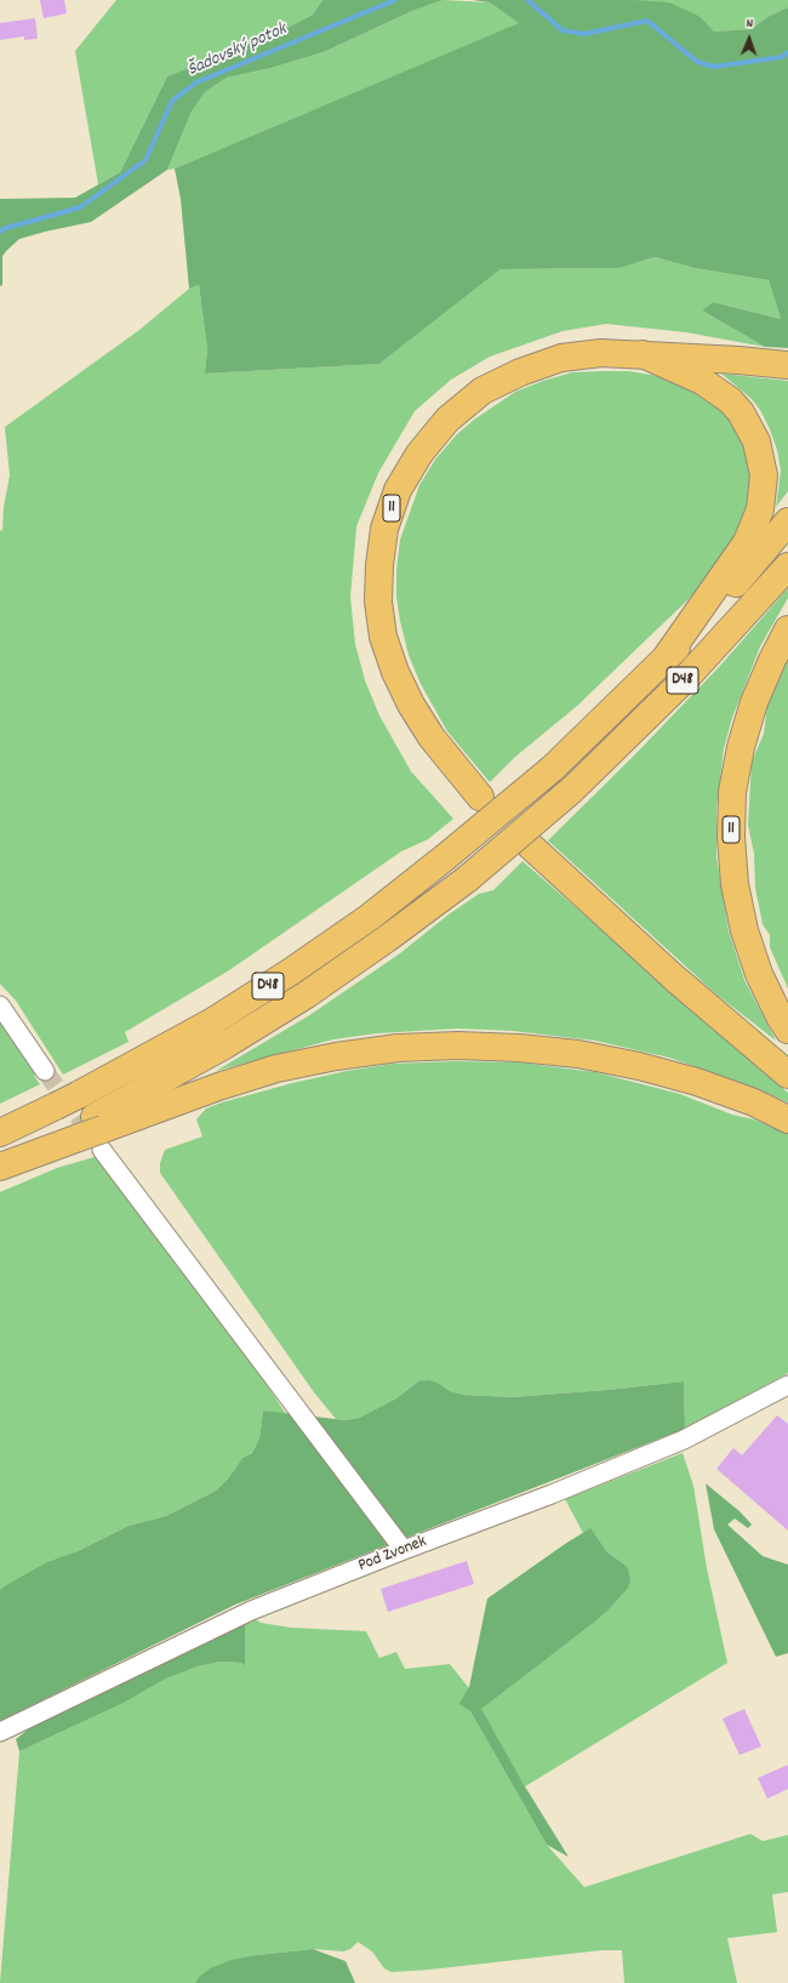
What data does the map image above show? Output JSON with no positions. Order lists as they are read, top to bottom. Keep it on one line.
{"streets":{"highway":["11","D48"],"street":["Pod Zvonek"]},"water":["Šadovský potok"],"north":"top"}
